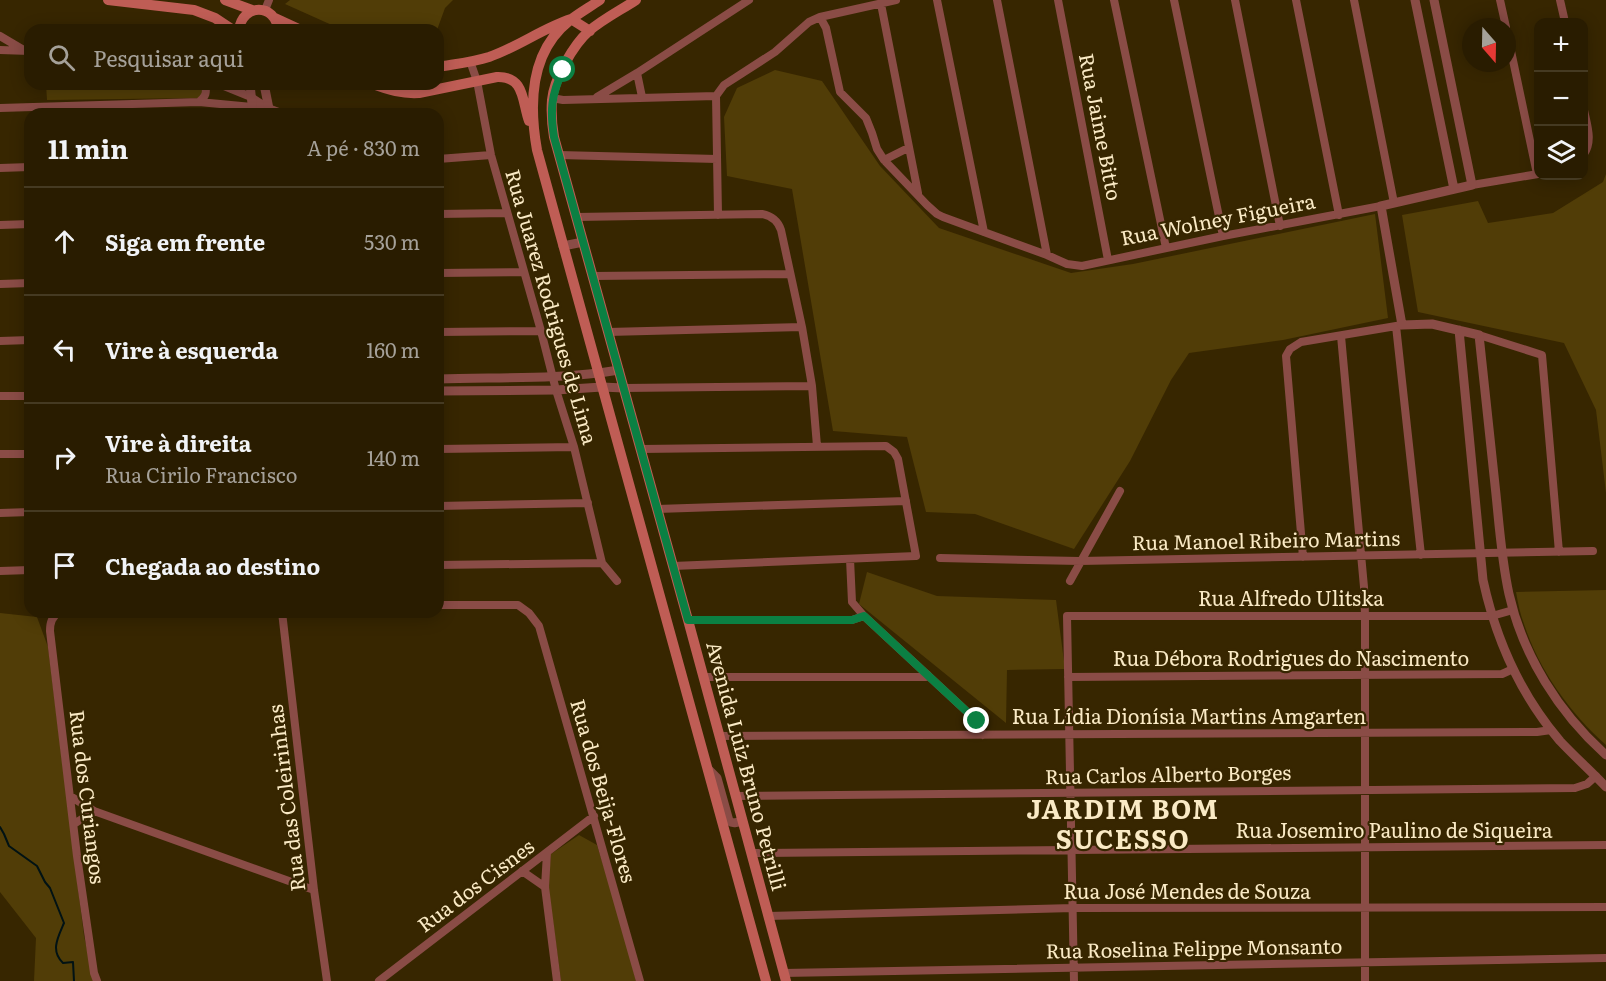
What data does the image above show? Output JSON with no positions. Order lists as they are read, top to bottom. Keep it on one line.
{"streets":{"main road":["Avenida Luiz Bruno Petrilli"],"street":["Rua Jaime Bitto","Rua Wolney Figueira","Rua Juarez Rodrigues de Lima","Rua Manoel Ribeiro Martins","Rua Alfredo Ulitska","Rua Débora Rodrigues do Nascimento","Rua Lídia Dionísia Martins Amgarten","Rua Carlos Alberto Borges","Rua dos Beija-Flores","Rua dos Curiangos","Rua das Coleirinhas","Rua Josemiro Paulino de Siqueira","Rua dos Cisnes","Rua José Mendes de Souza","Rua Roselina Felippe Monsanto"]},"crossings":[["Rua Jaime Bitto","Rua Wolney Figueira"],["Rua Alfredo Ulitska","Rua Débora Rodrigues do Nascimento"],["Rua Lídia Dionísia Martins Amgarten","Avenida Luiz Bruno Petrilli"],["Avenida Luiz Bruno Petrilli","Rua Carlos Alberto Borges"],["Avenida Luiz Bruno Petrilli","Rua Josemiro Paulino de Siqueira"],["Avenida Luiz Bruno Petrilli","Rua José Mendes de Souza"],["Avenida Luiz Bruno Petrilli","Rua Roselina Felippe Monsanto"],["Rua dos Beija-Flores","Rua dos Cisnes"]],"districts":["JARDIM BOM SUCESSO"],"north":"bottom","page":{"map_buttons":["+","−"],"search":"Pesquisar aqui","heading":["11 min","A pé · 830 m"],"list":[["Siga em frente","530 m"],["Vire à esquerda","160 m"],["Vire à direita","Rua Cirilo Francisco","140 m"],"Chegada ao destino"]}}
